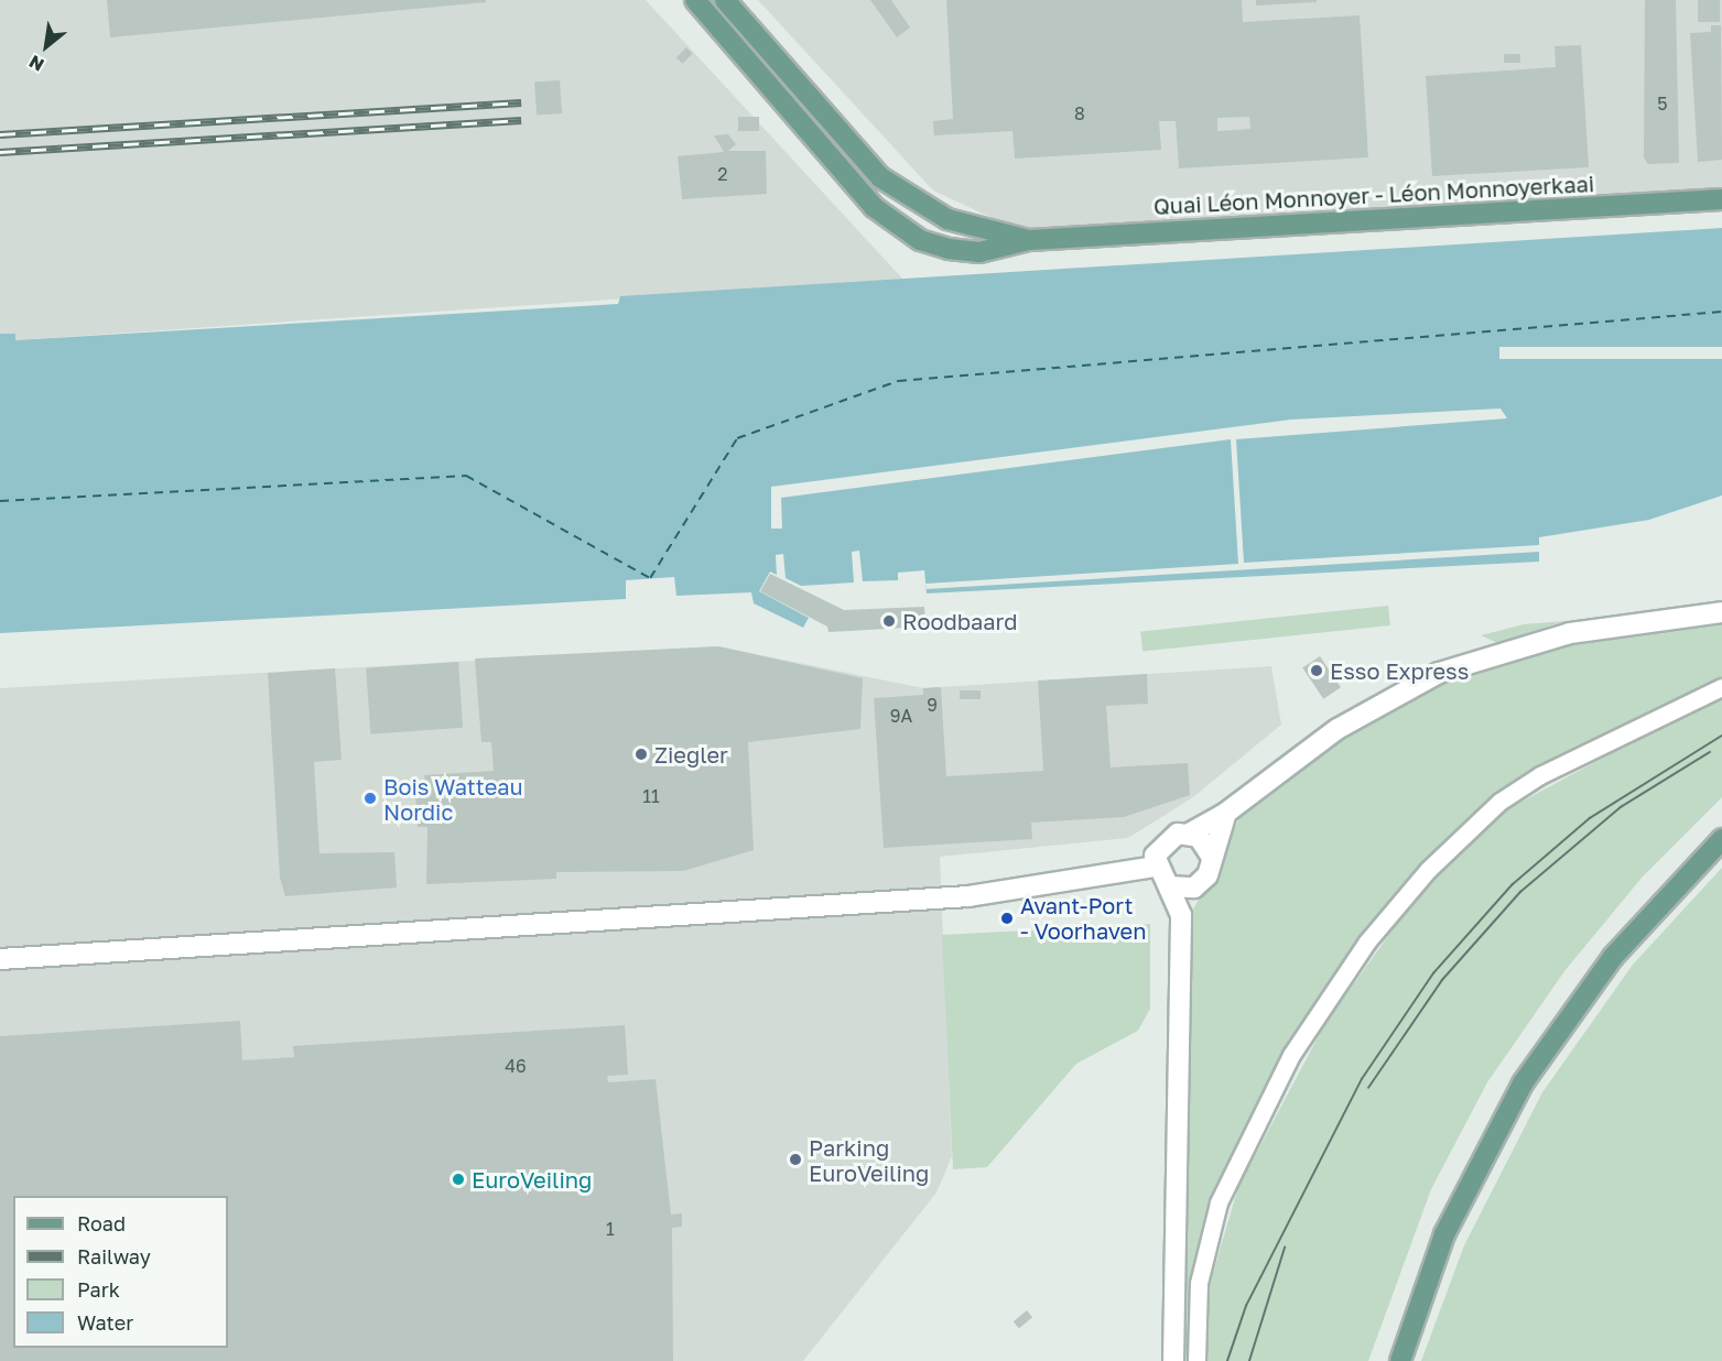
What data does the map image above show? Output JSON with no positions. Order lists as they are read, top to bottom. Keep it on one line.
{"streets":{"main road":["Quai Léon Monnoyer - Léon Monnoyerkaai"]},"places":["Roodbaard","Esso Express","Ziegler","Bois Watteau Nordic","Avant-Port - Voorhaven","Parking EuroVeiling","EuroVeiling"],"house_numbers":["5","8","2","9","9A","11","46","1"],"legend":["Road","Railway","Park","Water"],"north":"bottom left"}
